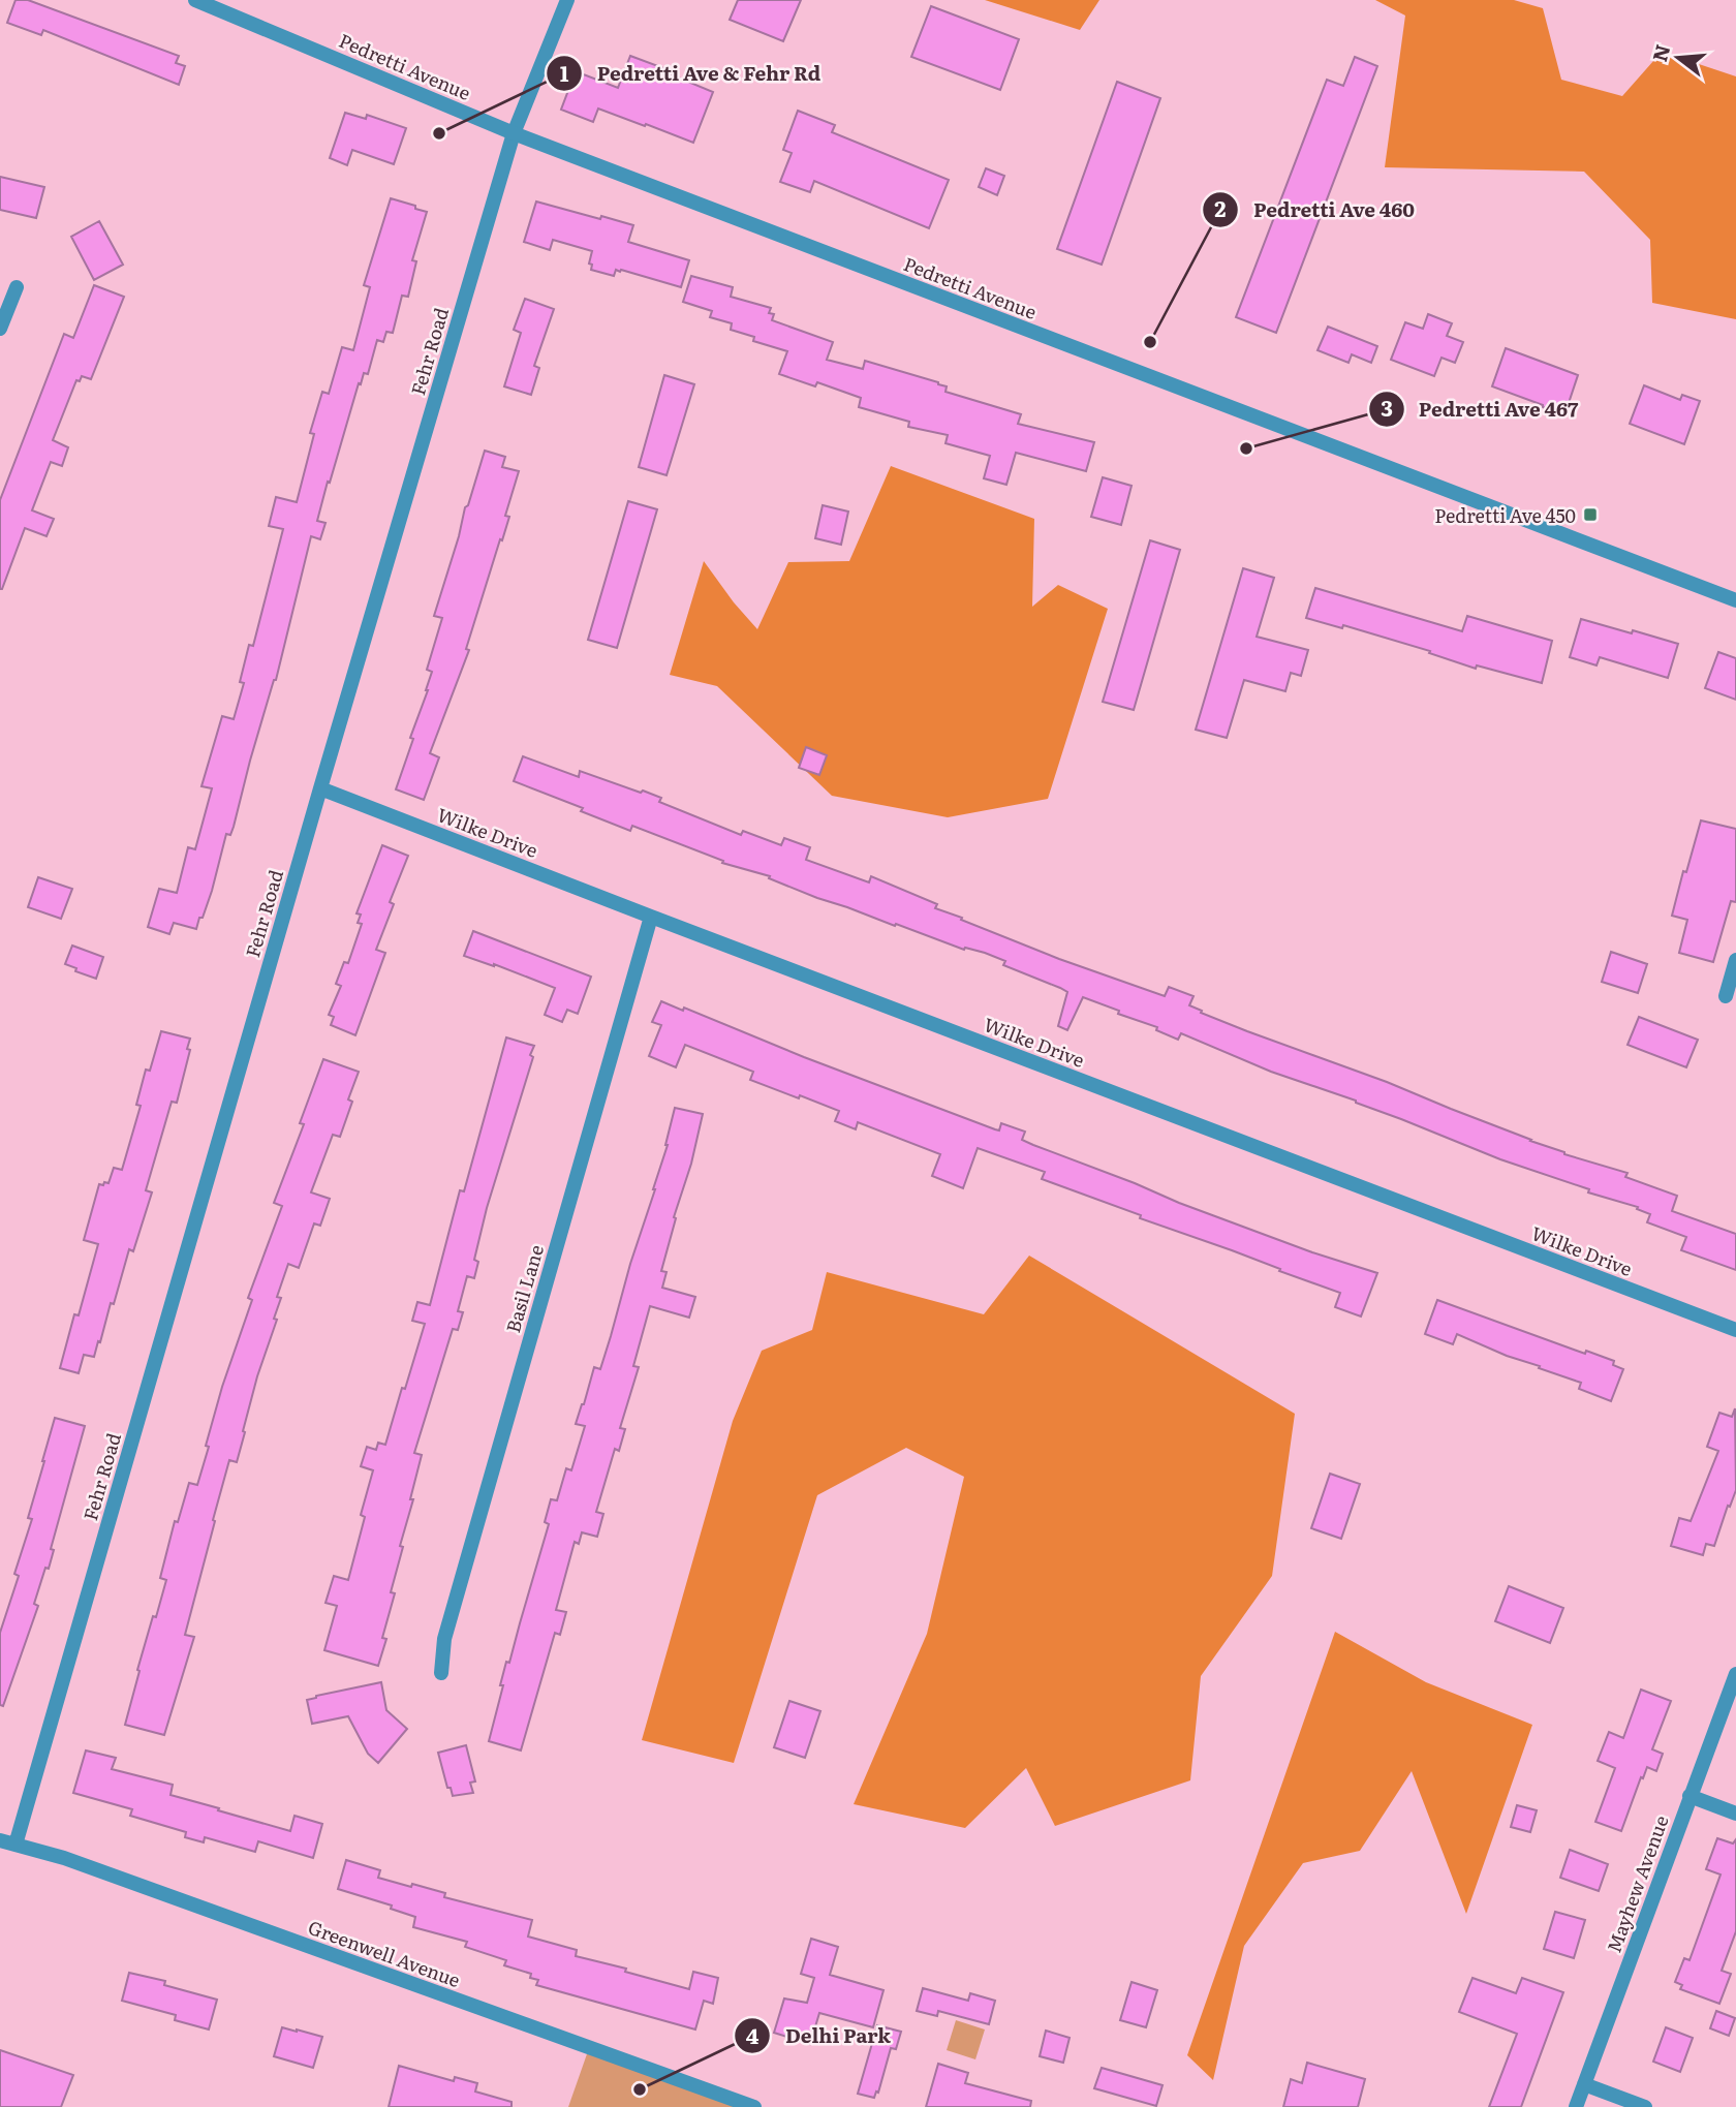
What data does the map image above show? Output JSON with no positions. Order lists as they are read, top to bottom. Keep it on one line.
{"streets":{"street":["Pedretti Avenue","Fehr Road","Wilke Drive","Basil Lane","Mayhew Avenue","Greenwell Avenue"]},"crossings":[["Pedretti Avenue","Fehr Road"],["Fehr Road","Wilke Drive"],["Fehr Road","Greenwell Avenue"],["Wilke Drive","Basil Lane"]],"places":{"other":["Pedretti Ave & Fehr Rd","Pedretti Ave 460","Pedretti Ave 467","Delhi Park"],"transit":["Pedretti Ave 450"]},"north":"left"}
